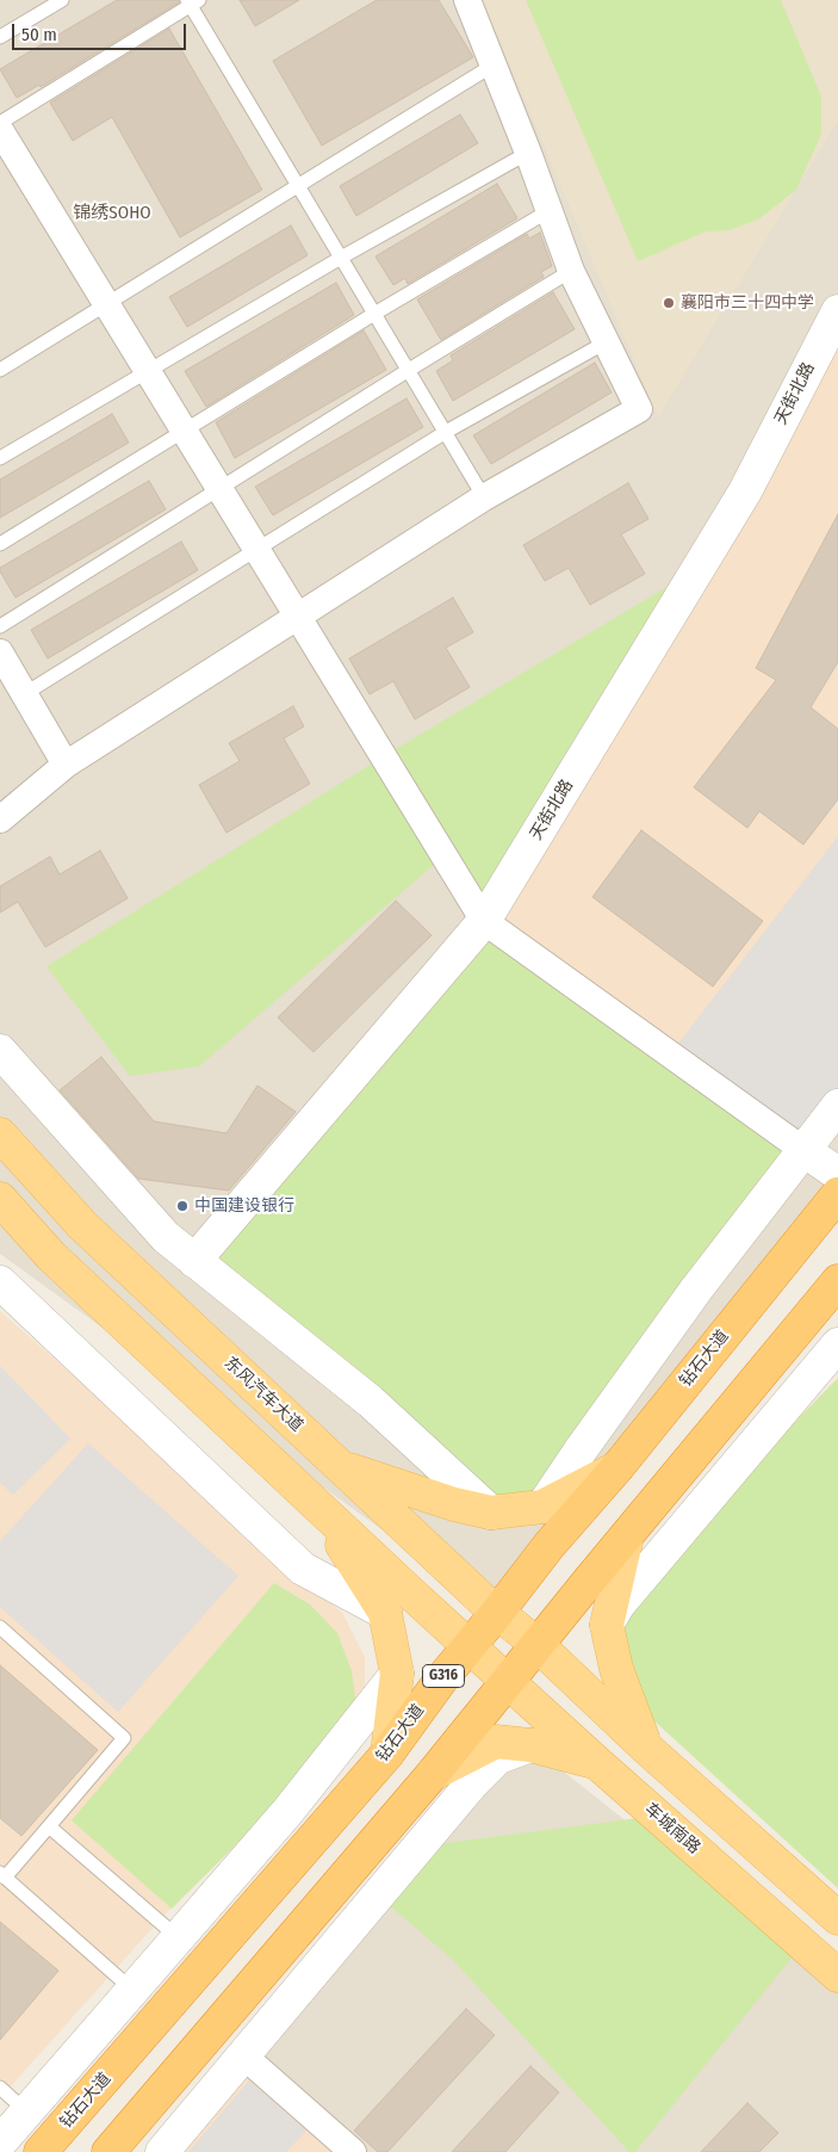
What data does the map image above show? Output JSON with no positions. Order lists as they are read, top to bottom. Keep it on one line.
{"streets":{"highway":["钻石大道","G316"],"main road":["东风汽车大道","车城南路"],"street":["天街北路"]},"crossings":[["钻石大道","东风汽车大道"]],"districts":["锦绣SOHO"],"places":["襄阳市三十四中学","中国建设银行"],"scale_bar":"50 m"}
